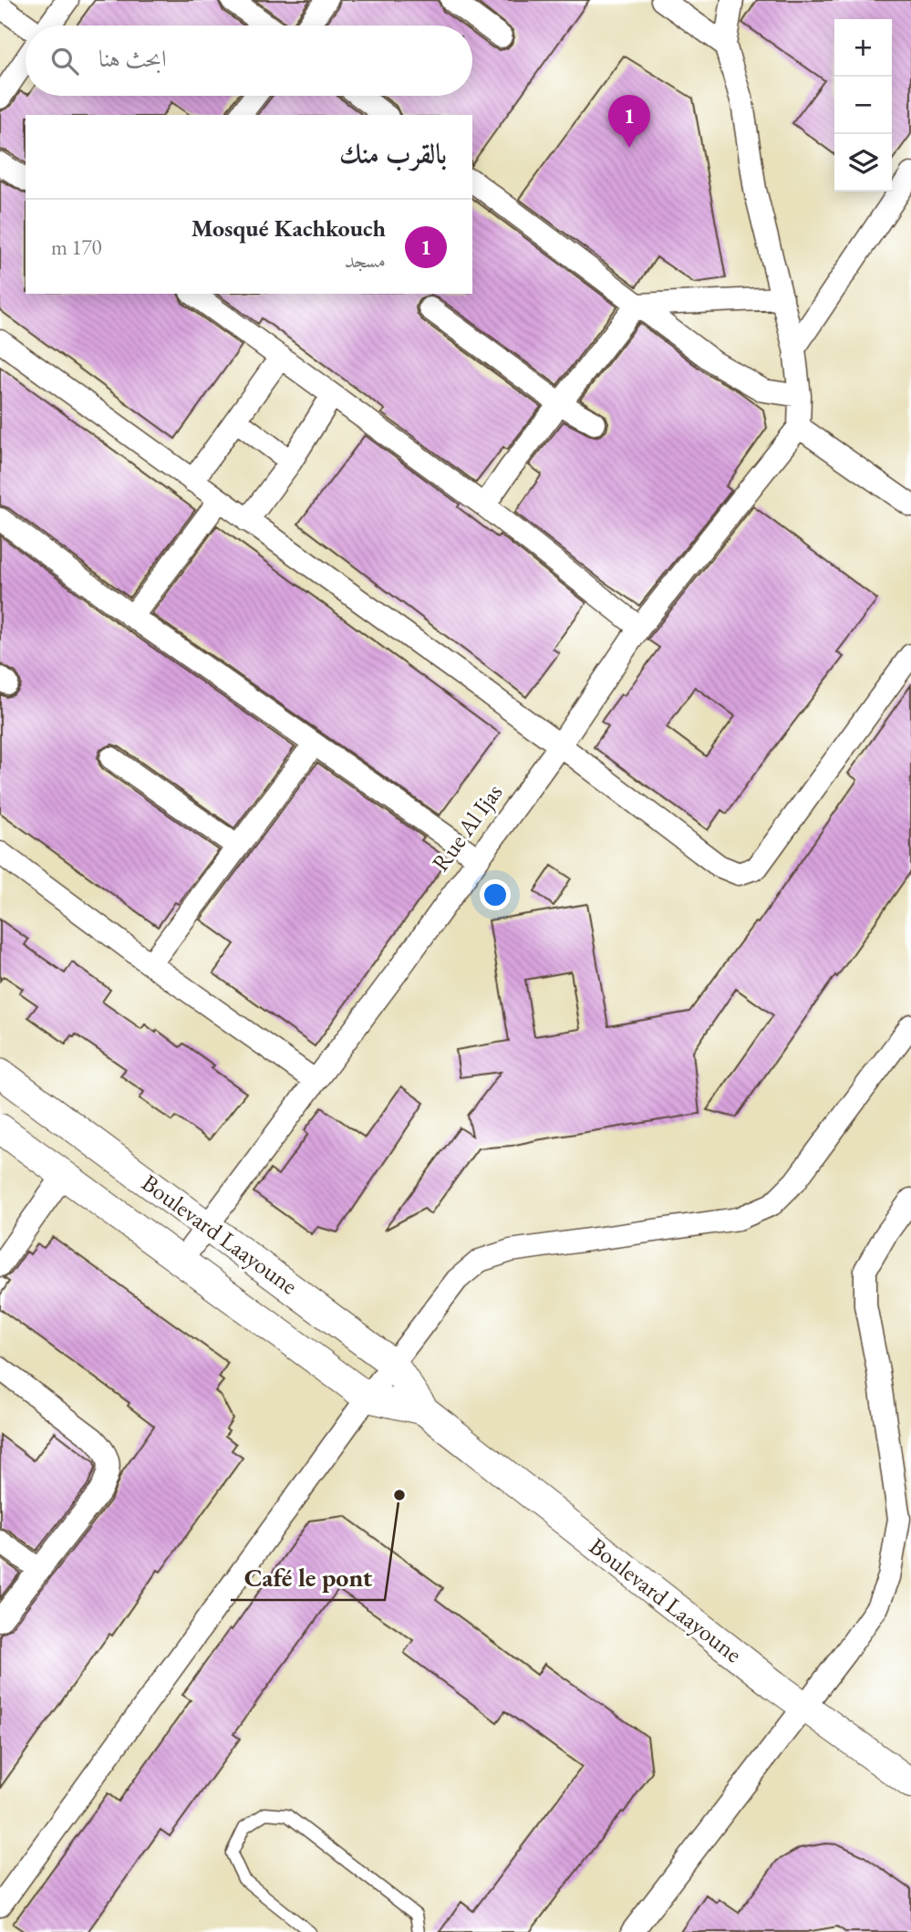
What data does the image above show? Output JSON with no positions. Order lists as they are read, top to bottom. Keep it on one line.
{"streets":{"street":["Rue Al Ijas","Boulevard Laayoune"]},"crossings":[["Rue Al Ijas","Boulevard Laayoune"]],"places":["Café le pont"],"page":{"map_buttons":["+","−"],"search":"ابحث هنا","pins":"1","heading":"بالقرب منك","list":[{"mark":"1","name":"Mosqué Kachkouch","note":"مسجد","value":"170 m"}]}}
